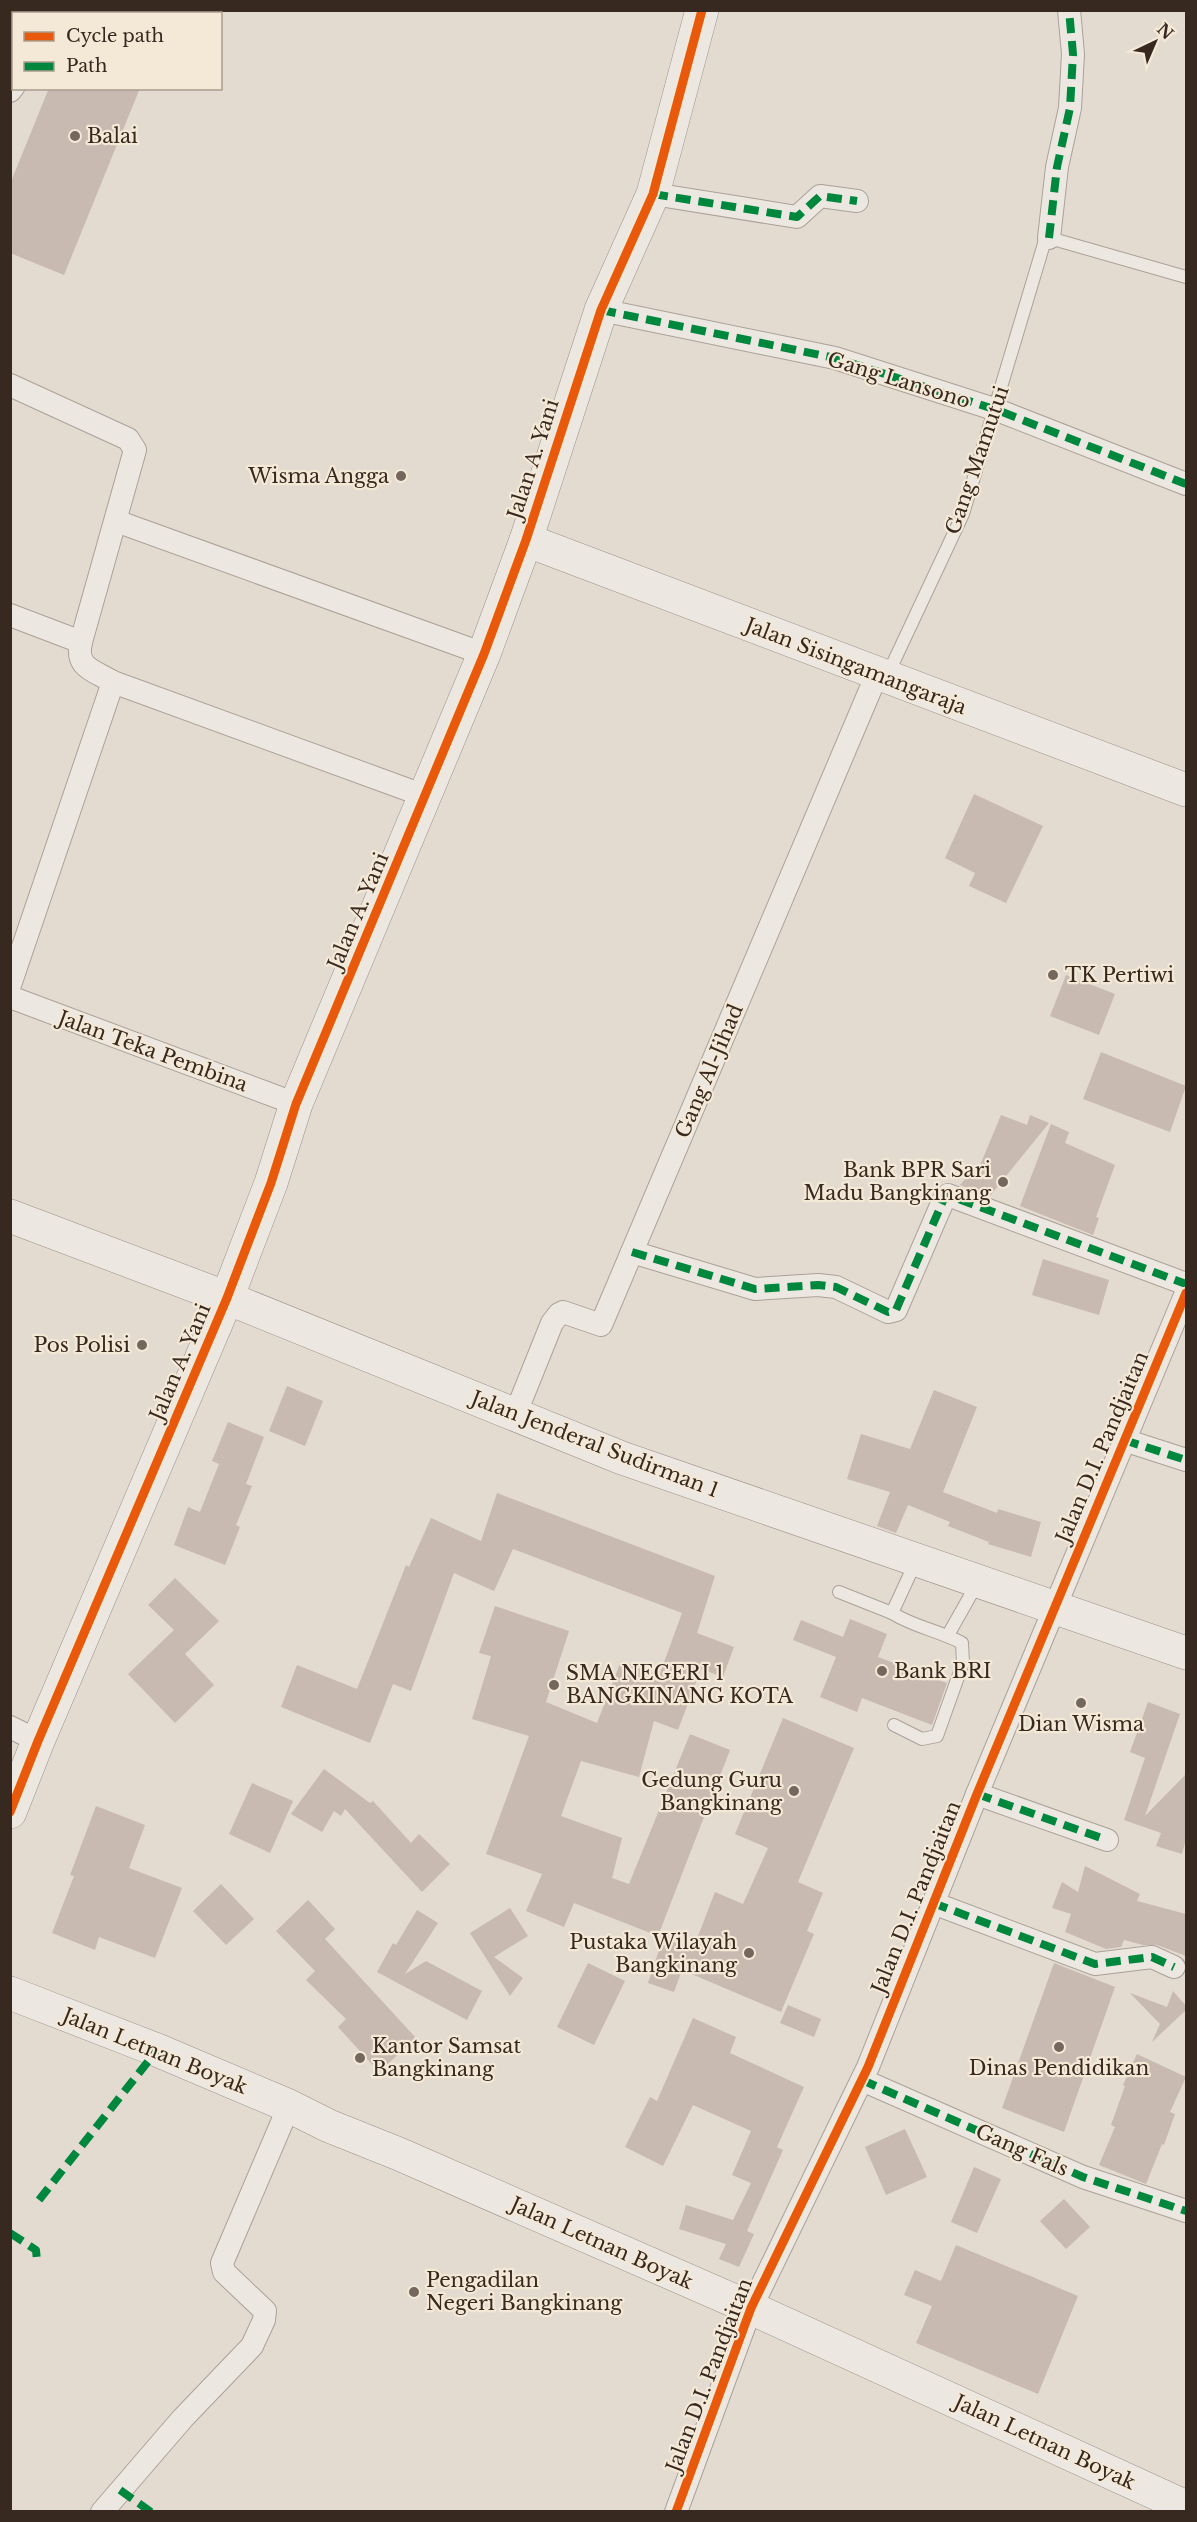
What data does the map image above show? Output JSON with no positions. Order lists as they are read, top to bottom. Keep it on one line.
{"streets":{"street":["Gang Lansono","Jalan A. Yani","Gang Mamutui","Jalan Sisingamangaraja","Jalan Teka Pembina","Gang Al-Jihad","Jalan Jenderal Sudirman 1","Jalan D.I. Pandjaitan","Jalan Letnan Boyak","Gang Fals"]},"crossings":[["Gang Lansono","Jalan A. Yani"],["Gang Lansono","Gang Mamutui"],["Jalan A. Yani","Jalan Sisingamangaraja"],["Jalan A. Yani","Jalan Teka Pembina"],["Jalan A. Yani","Jalan Jenderal Sudirman 1"],["Gang Mamutui","Jalan Sisingamangaraja"],["Gang Mamutui","Gang Al-Jihad"],["Jalan Sisingamangaraja","Gang Al-Jihad"],["Gang Al-Jihad","Jalan Jenderal Sudirman 1"],["Jalan Jenderal Sudirman 1","Jalan D.I. Pandjaitan"],["Jalan D.I. Pandjaitan","Jalan Letnan Boyak"],["Jalan D.I. Pandjaitan","Gang Fals"]],"places":["Balai","Wisma Angga","TK Pertiwi","Bank BPR Sari Madu Bangkinang","Pos Polisi","Bank BRI","SMA NEGERI 1 BANGKINANG KOTA","Dian Wisma","Gedung Guru Bangkinang","Pustaka Wilayah Bangkinang","Dinas Pendidikan","Kantor Samsat Bangkinang","Pengadilan Negeri Bangkinang"],"legend":["Cycle path","Path"],"north":"top right"}
